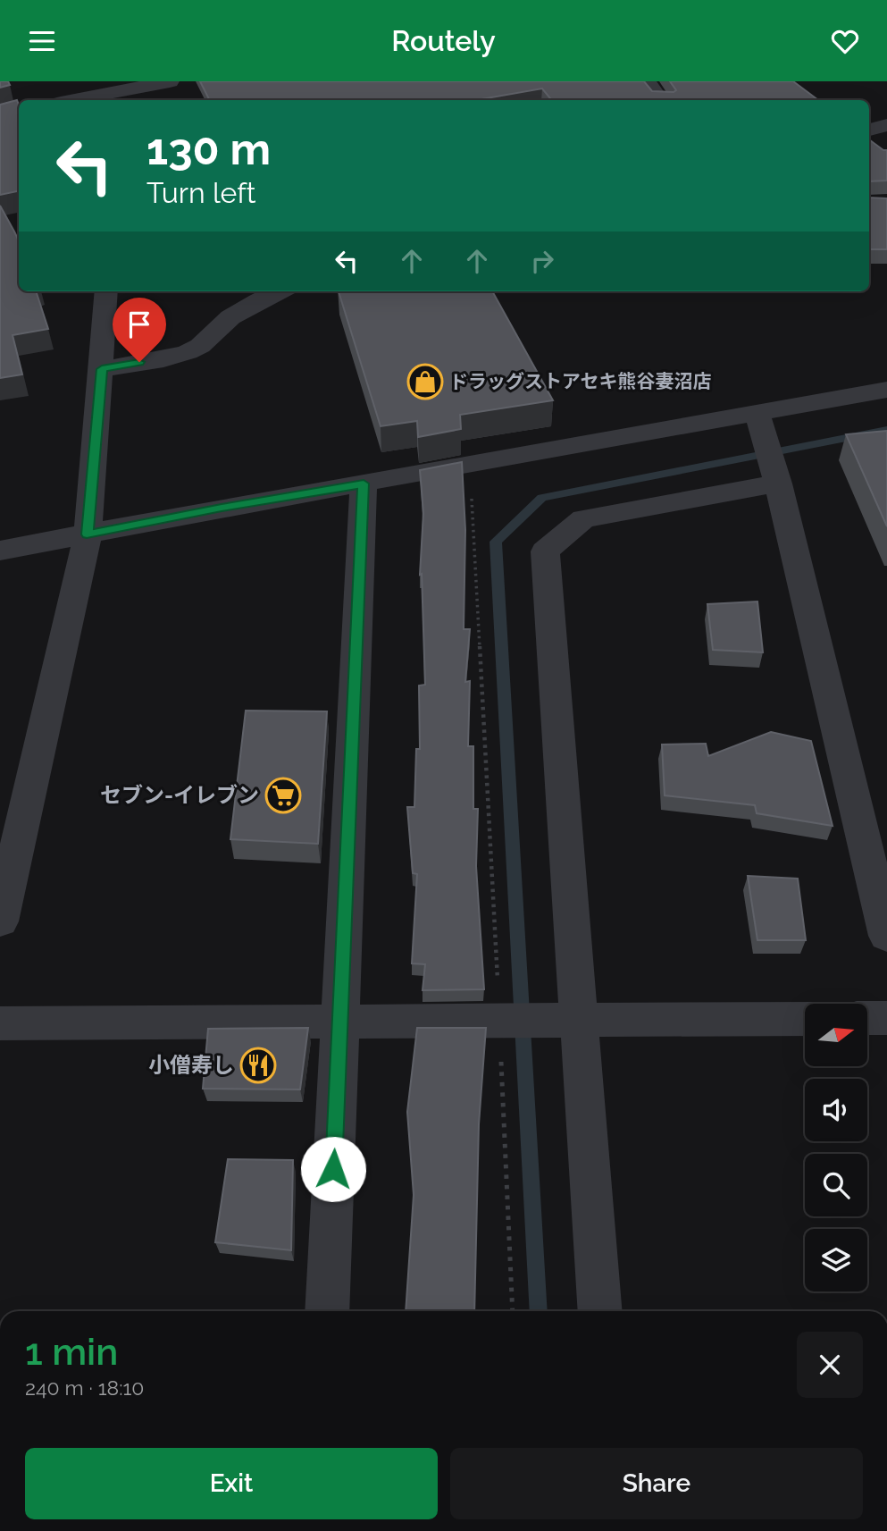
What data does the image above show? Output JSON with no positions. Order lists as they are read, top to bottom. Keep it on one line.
{"places":{"shop":["ドラッグストアセキ熊谷妻沼店"],"supermarket":["セブン-イレブン"],"restaurant":["小僧寿し"]},"north":"right","page":{"header":"Routely","turn":["130 m","Turn left"],"heading":["1 min","240 m · 18:10"],"buttons":["Exit","Share"]}}
